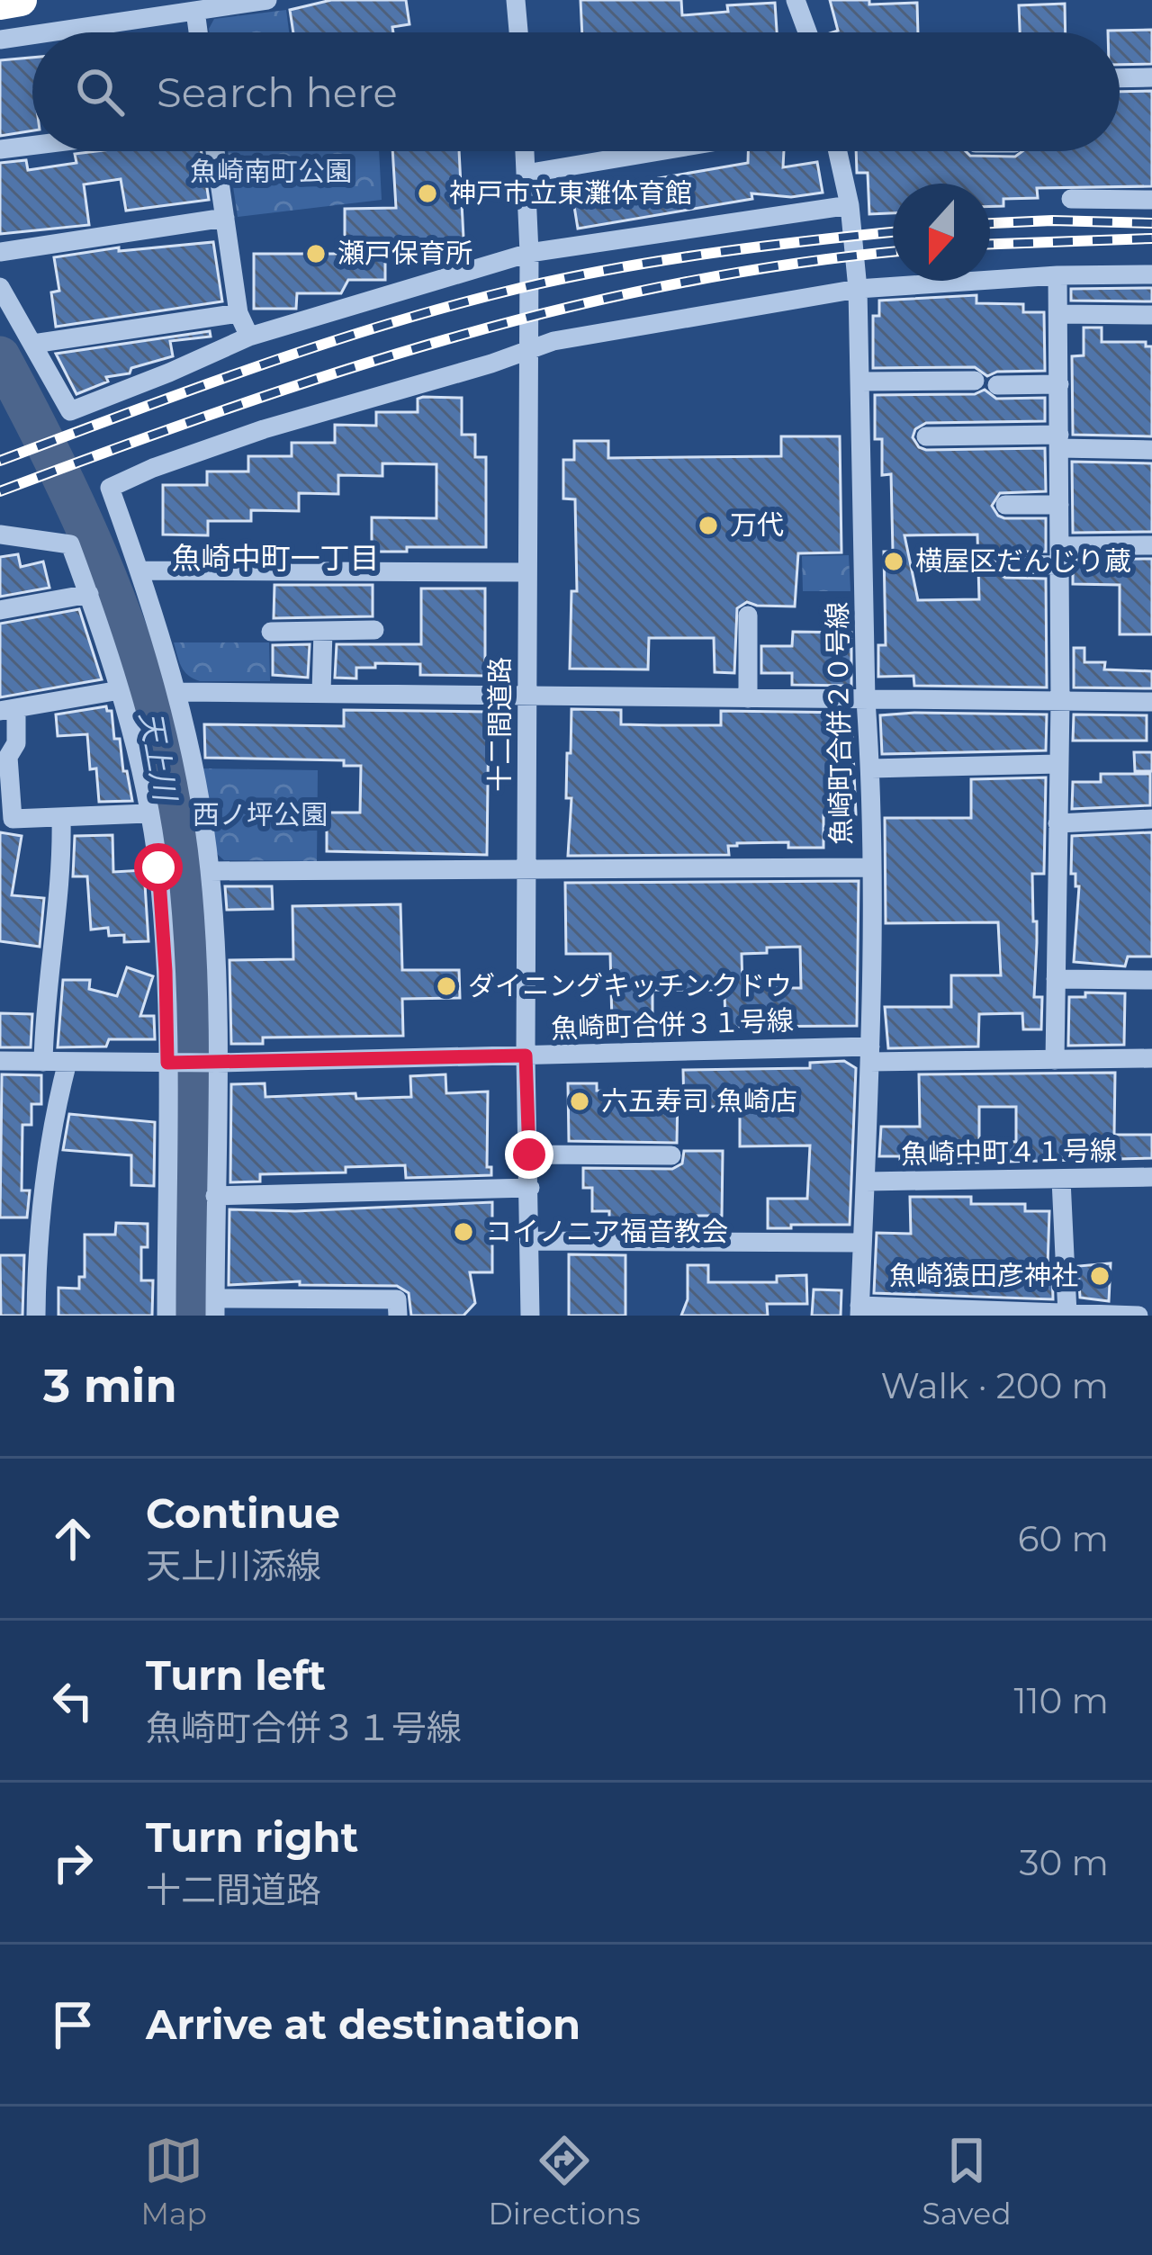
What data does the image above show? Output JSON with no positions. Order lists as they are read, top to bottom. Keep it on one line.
{"streets":{"street":["魚崎町合併２０号線","十二間道路","魚崎町合併３１号線","魚崎中町４１号線"]},"crossings":[["魚崎町合併２０号線","魚崎町合併３１号線"],["魚崎町合併２０号線","魚崎中町４１号線"],["十二間道路","魚崎町合併３１号線"]],"districts":["魚崎中町一丁目"],"water":["天上川"],"parks":["魚崎南町公園","西ノ坪公園"],"places":["神戸市立東灘体育館","瀬戸保育所","万代","横屋区だんじり蔵","ダイニングキッチンクドウ","六五寿司 魚崎店","コイノニア福音教会","魚崎猿田彦神社"],"north":"bottom","page":{"search":"Search here","heading":["3 min","Walk · 200 m"],"list":[["Continue","天上川添線","60 m"],["Turn left","魚崎町合併３１号線","110 m"],["Turn right","十二間道路","30 m"],"Arrive at destination"],"nav":["Map","Directions","Saved"]}}
